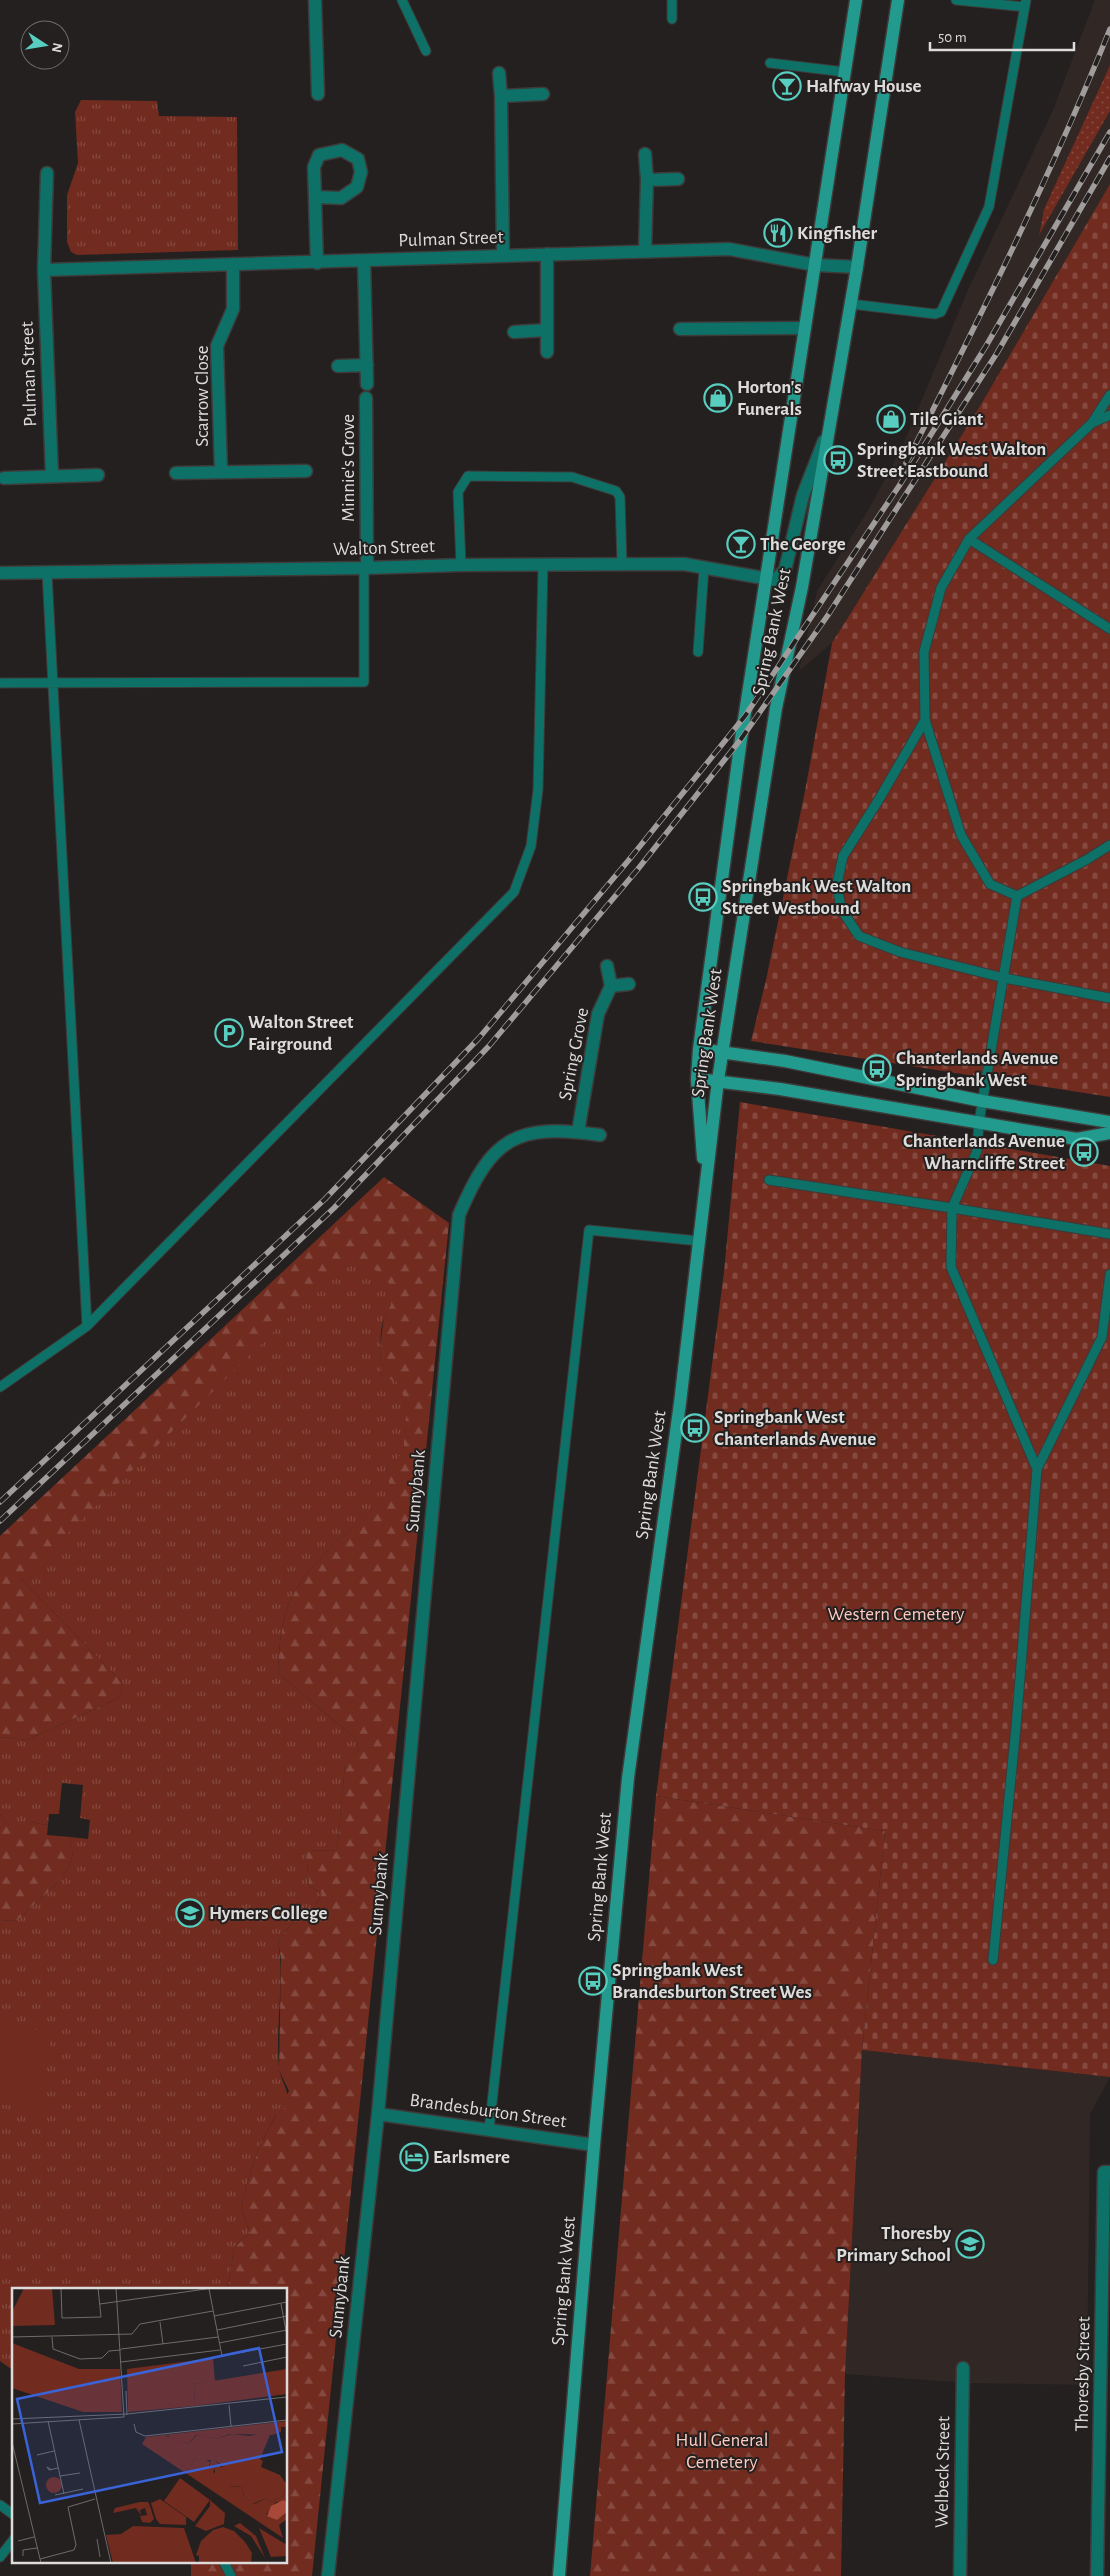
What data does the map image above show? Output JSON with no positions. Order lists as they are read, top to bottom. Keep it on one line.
{"streets":{"street":["Pulman Street","Scarrow Close","Minnie's Grove","Walton Street","Spring Bank West","Spring Grove","Sunnybank","Brandesburton Street","Thoresby Street","Welbeck Street"]},"crossings":[["Pulman Street","Scarrow Close"],["Pulman Street","Spring Bank West"],["Minnie's Grove","Walton Street"],["Walton Street","Spring Bank West"],["Spring Bank West","Brandesburton Street"],["Spring Grove","Sunnybank"],["Sunnybank","Brandesburton Street"]],"parks":["Western Cemetery","Hull General Cemetery"],"places":{"bar":["Halfway House","The George"],"restaurant":["Kingfisher"],"shop":["Horton's Funerals","Tile Giant"],"bus stop":["Springbank West Walton Street Eastbound","Springbank West Walton Street Westbound","Chanterlands Avenue Springbank West","Chanterlands Avenue Wharncliffe Street","Springbank West Chanterlands Avenue","Springbank West Brandesburton Street Wes"],"parking":["Walton Street Fairground"],"school or university":["Hymers College","Thoresby Primary School"],"hotel":["Earlsmere"]},"scale_bar":"50 m","north":"right"}
